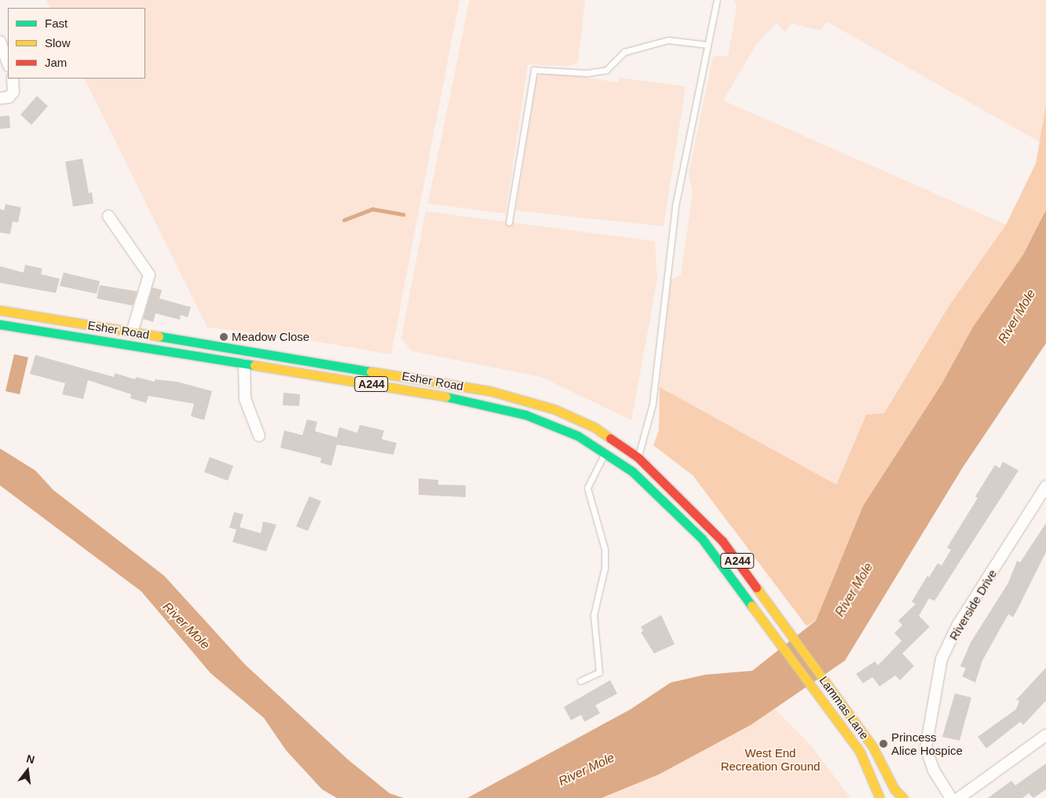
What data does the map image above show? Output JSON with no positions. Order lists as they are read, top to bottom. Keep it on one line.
{"streets":{"main road":["Esher Road","A244","Lammas Lane"],"street":["Riverside Drive"]},"crossings":[["Esher Road","Lammas Lane"]],"water":["River Mole"],"parks":["West End Recreation Ground"],"places":["Meadow Close","Princess Alice Hospice"],"legend":["Fast","Slow","Jam"],"north":"top"}
